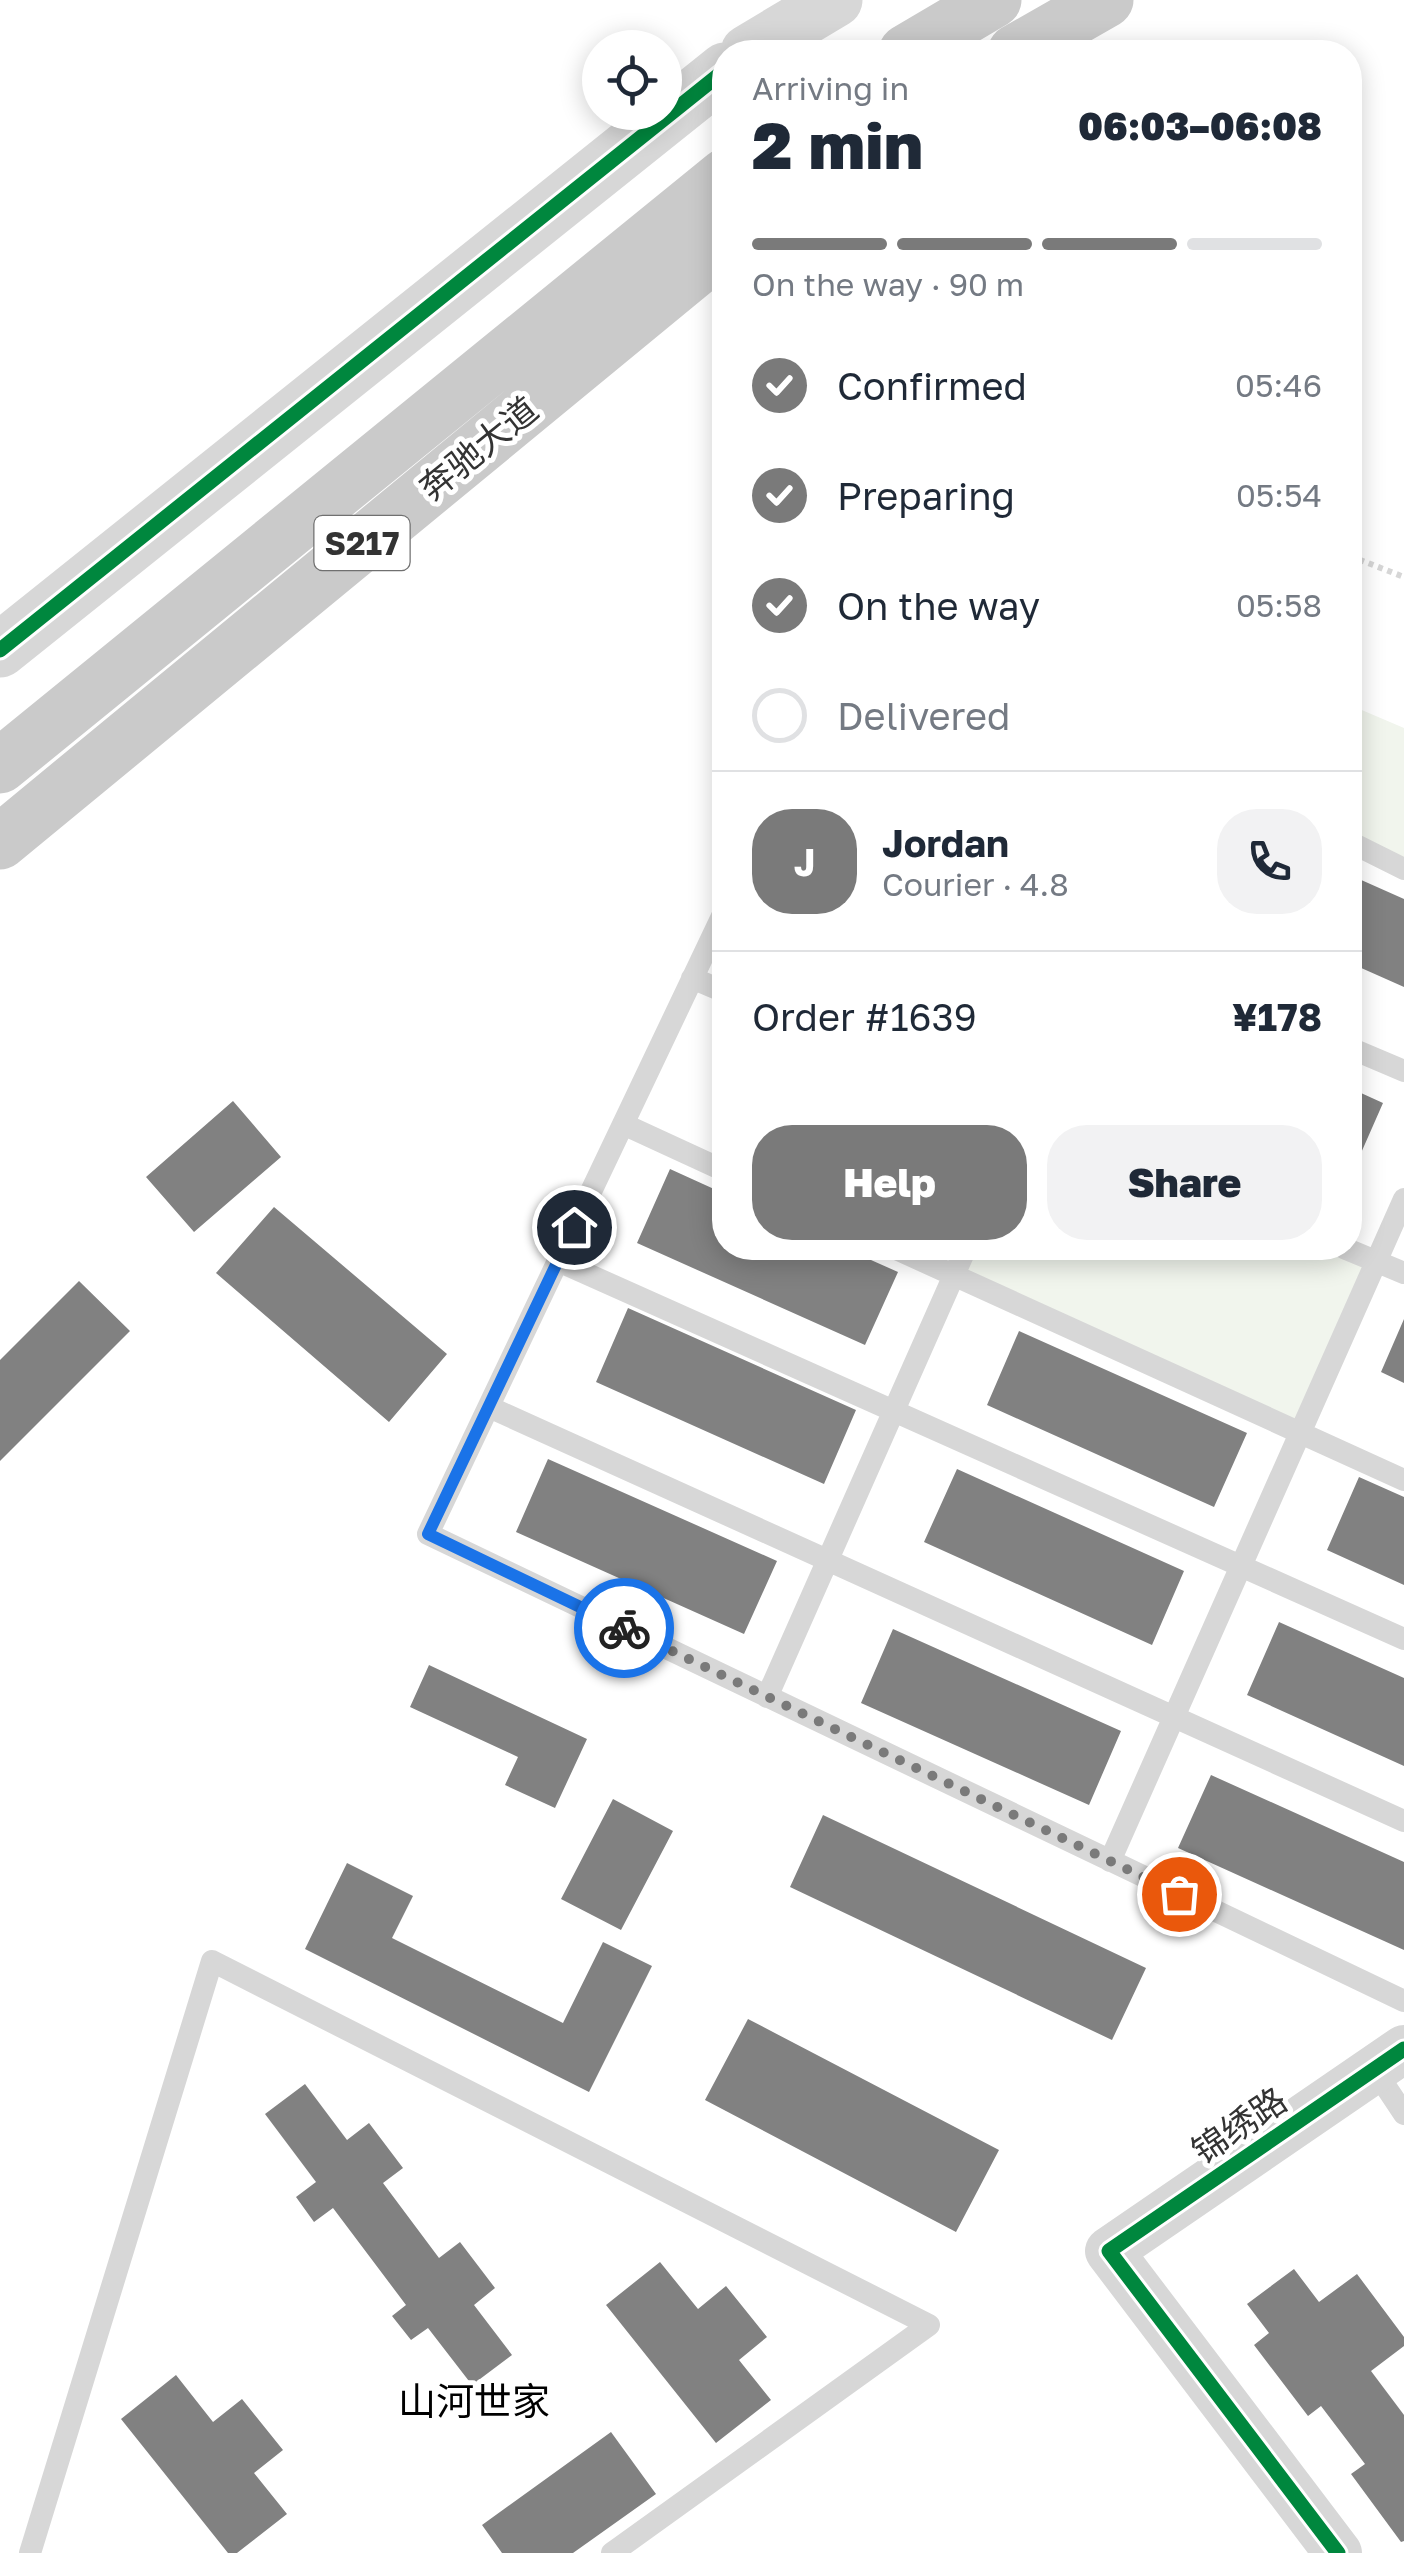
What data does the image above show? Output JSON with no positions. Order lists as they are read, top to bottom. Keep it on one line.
{"streets":{"main road":["奔驰大道","S217"],"street":["锦绣路"]},"districts":["山河世家"],"page":{"heading":["2 min","Arriving in","06:03–06:08"],"panel":["Jordan","Courier · 4.8","Order #1639","¥178"],"bar":"On the way · 90 m","list":[["Confirmed","05:46"],["Preparing","05:54"],["On the way","05:58"],"Delivered"],"round":"J","buttons":["Help","Share"]}}
